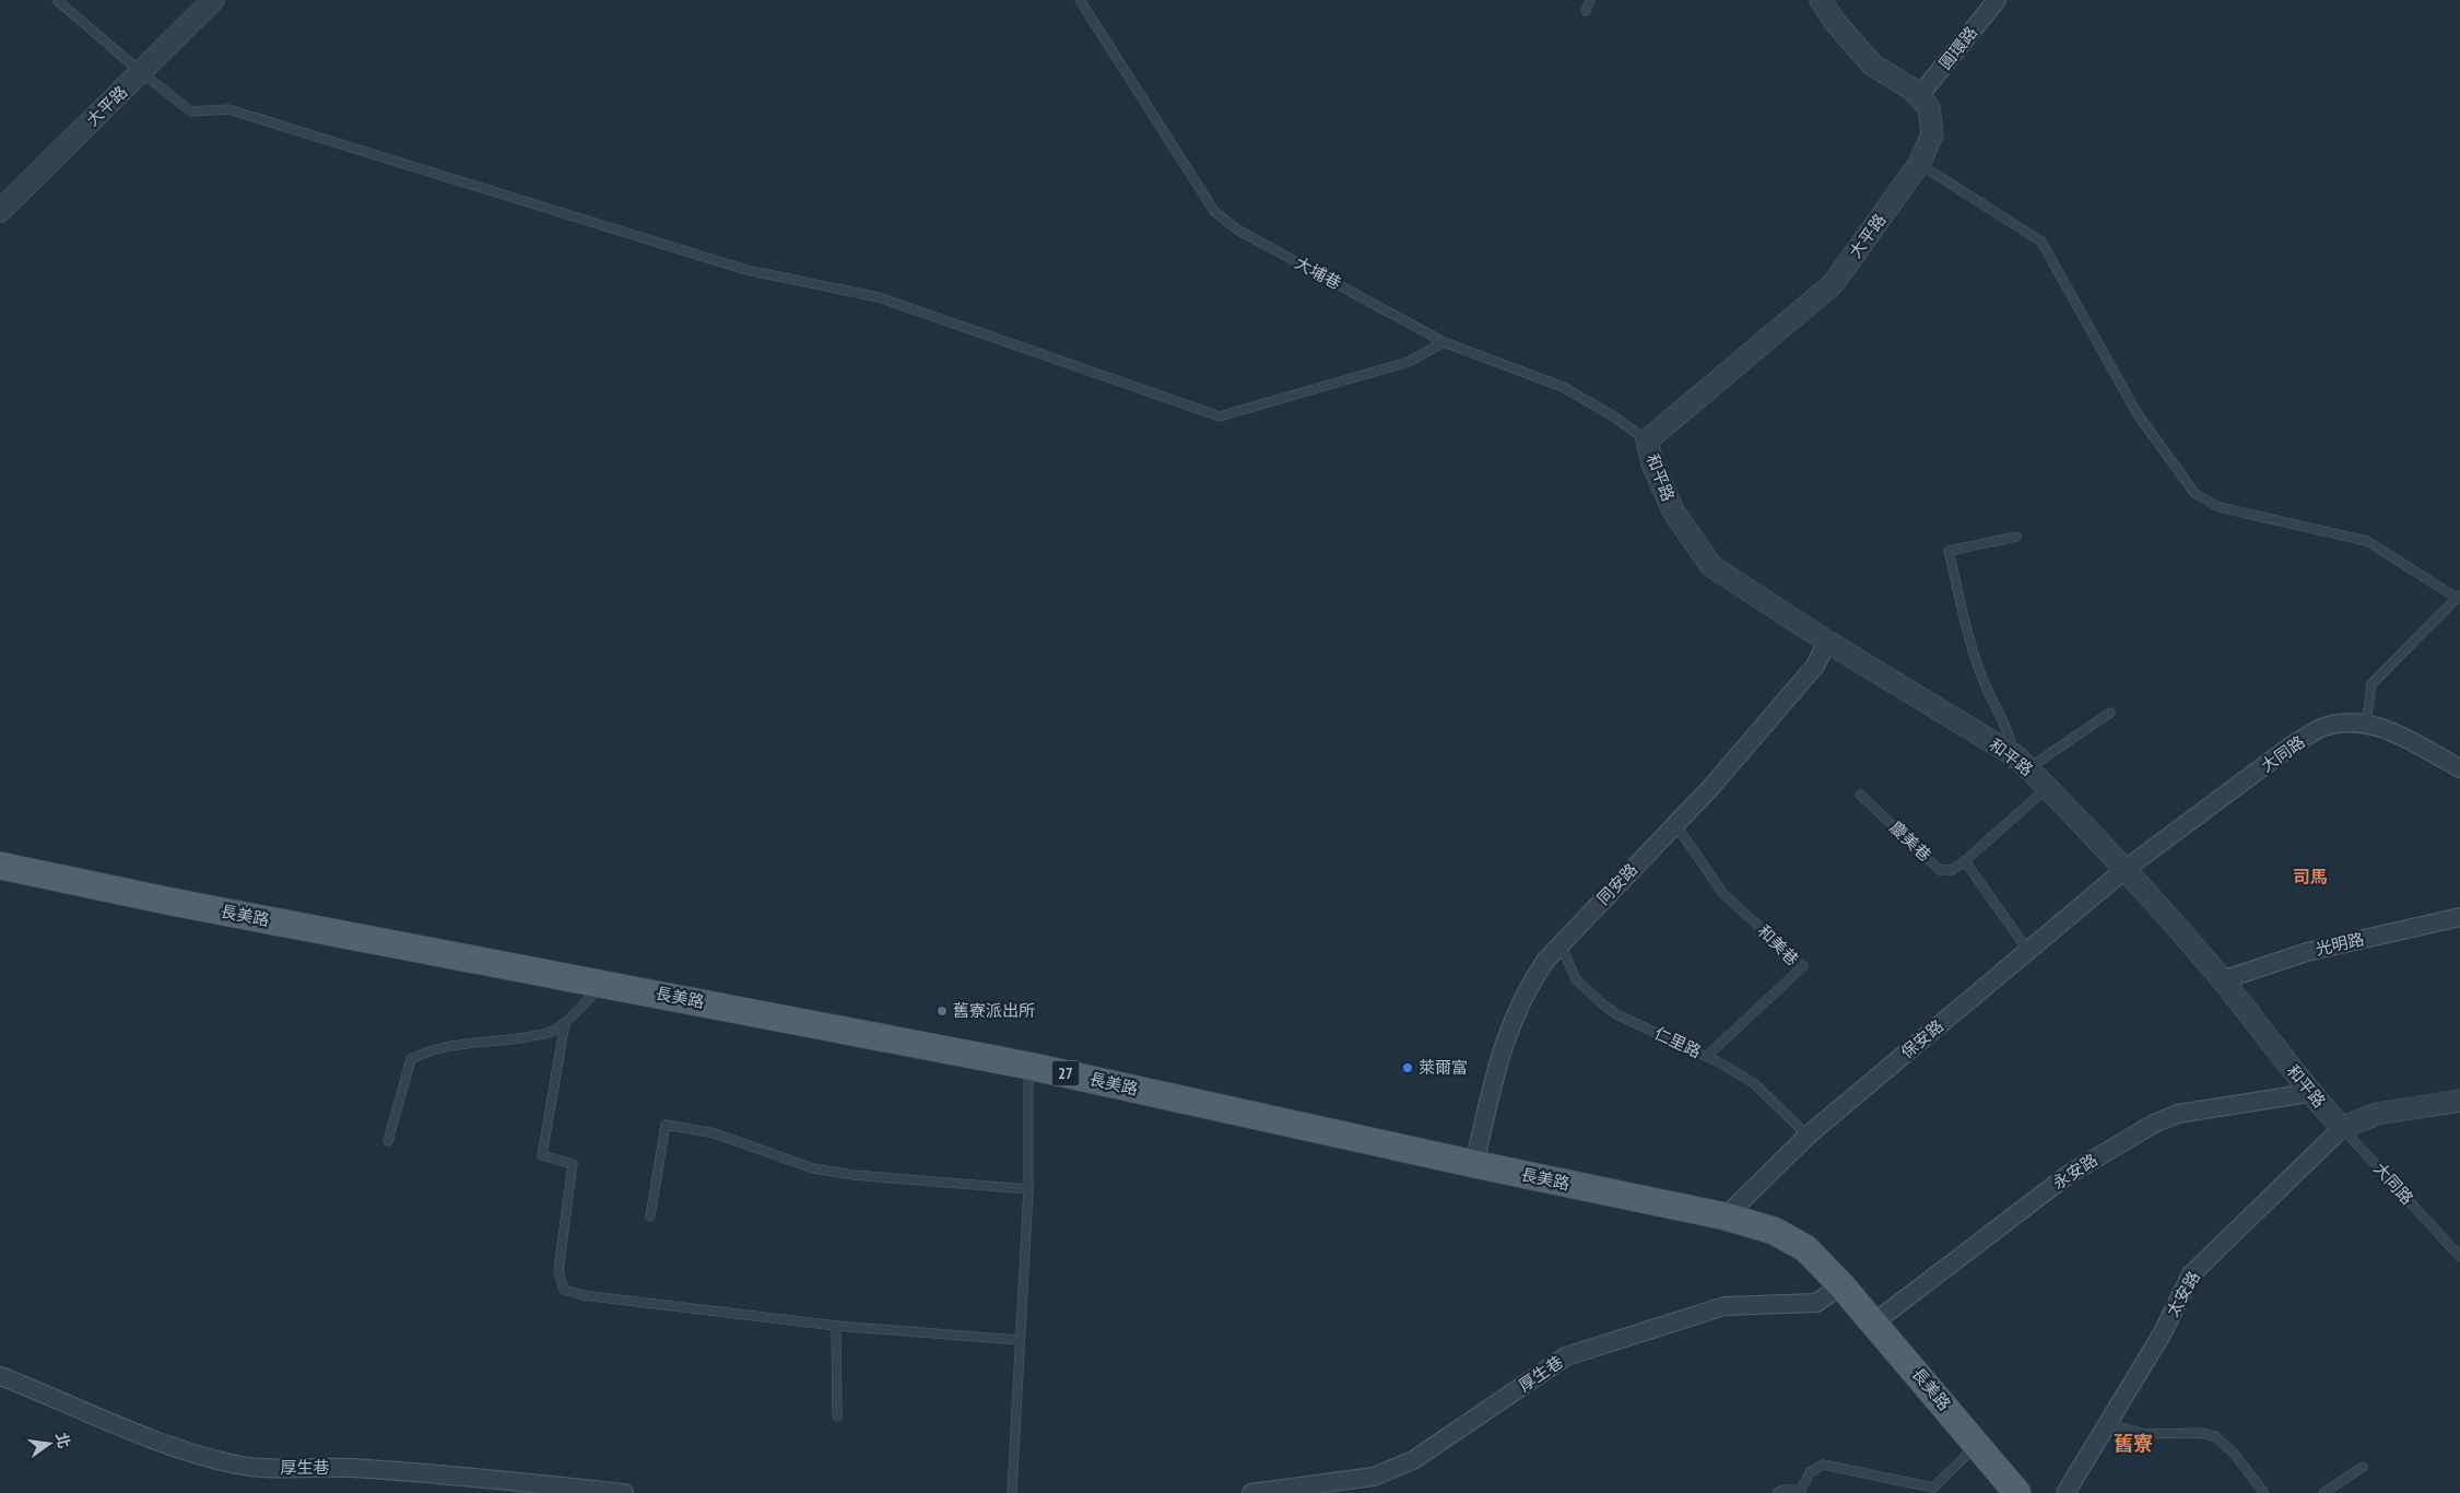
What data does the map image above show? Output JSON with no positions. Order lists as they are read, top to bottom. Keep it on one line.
{"streets":{"main road":["長美路","27"],"street":["圓環路","大平路","和平路","大同路","同安路","光明路","保安路","永安路","太安路","厚生巷"],"lane":["大埔巷","慶美巷","和美巷","仁里路"]},"crossings":[["圓環路","大平路"],["大平路","大埔巷"],["大平路","和平路"],["大埔巷","和平路"],["和平路","大同路"],["和平路","慶美巷"],["和平路","同安路"],["和平路","光明路"],["和平路","保安路"],["和平路","永安路"],["和平路","太安路"],["大同路","保安路"],["大同路","太安路"],["同安路","長美路"],["同安路","和美巷"],["同安路","仁里路"],["長美路","保安路"],["長美路","永安路"],["長美路","厚生巷"],["和美巷","仁里路"],["保安路","仁里路"]],"districts":["司馬","舊寮"],"places":["舊寮派出所","萊爾富"],"north":"right"}
